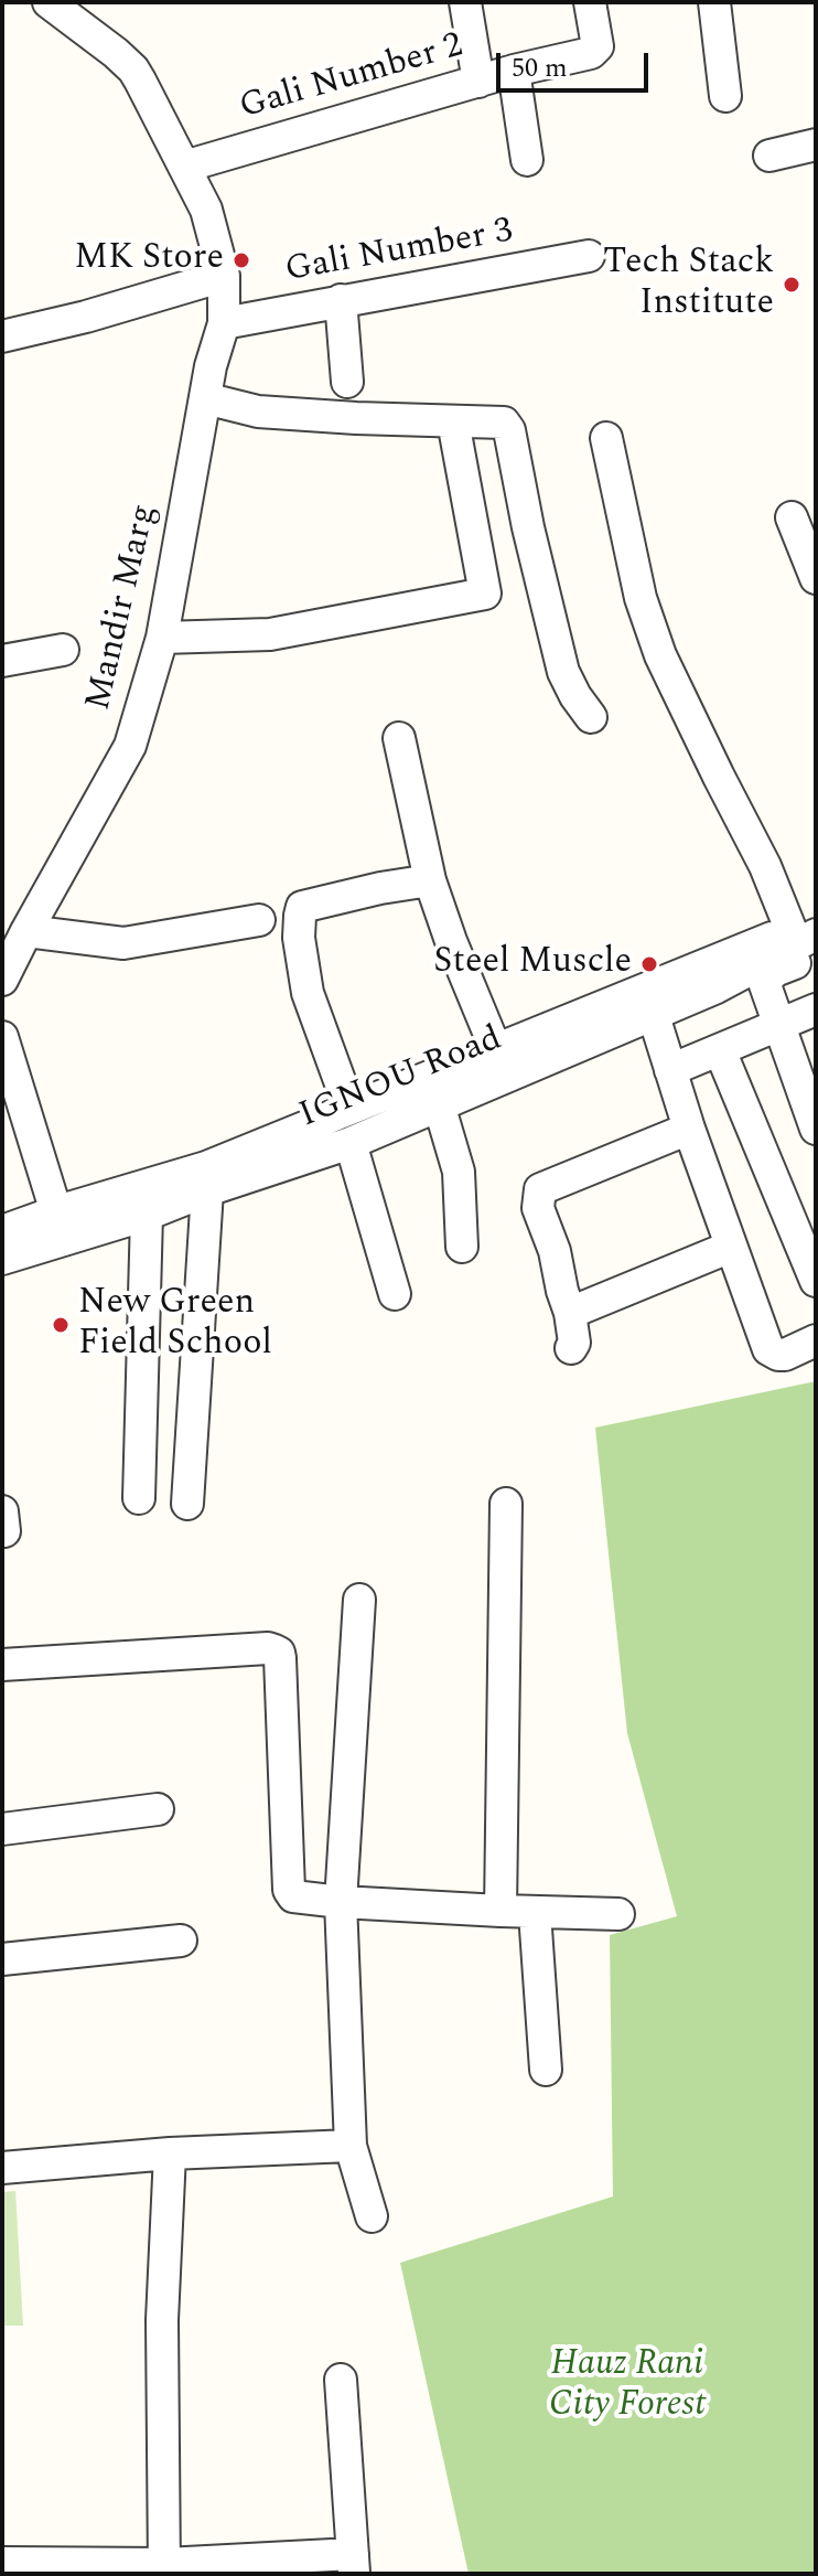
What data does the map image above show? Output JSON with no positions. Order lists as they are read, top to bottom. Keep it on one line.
{"streets":{"street":["Gali Number 2","Gali Number 3","Mandir Marg","IGNOU Road"]},"crossings":[["Gali Number 2","Mandir Marg"],["Gali Number 3","Mandir Marg"]],"parks":["Hauz Rani City Forest"],"places":["MK Store","Tech Stack Institute","Steel Muscle","New Green Field School"],"scale_bar":"50 m"}
